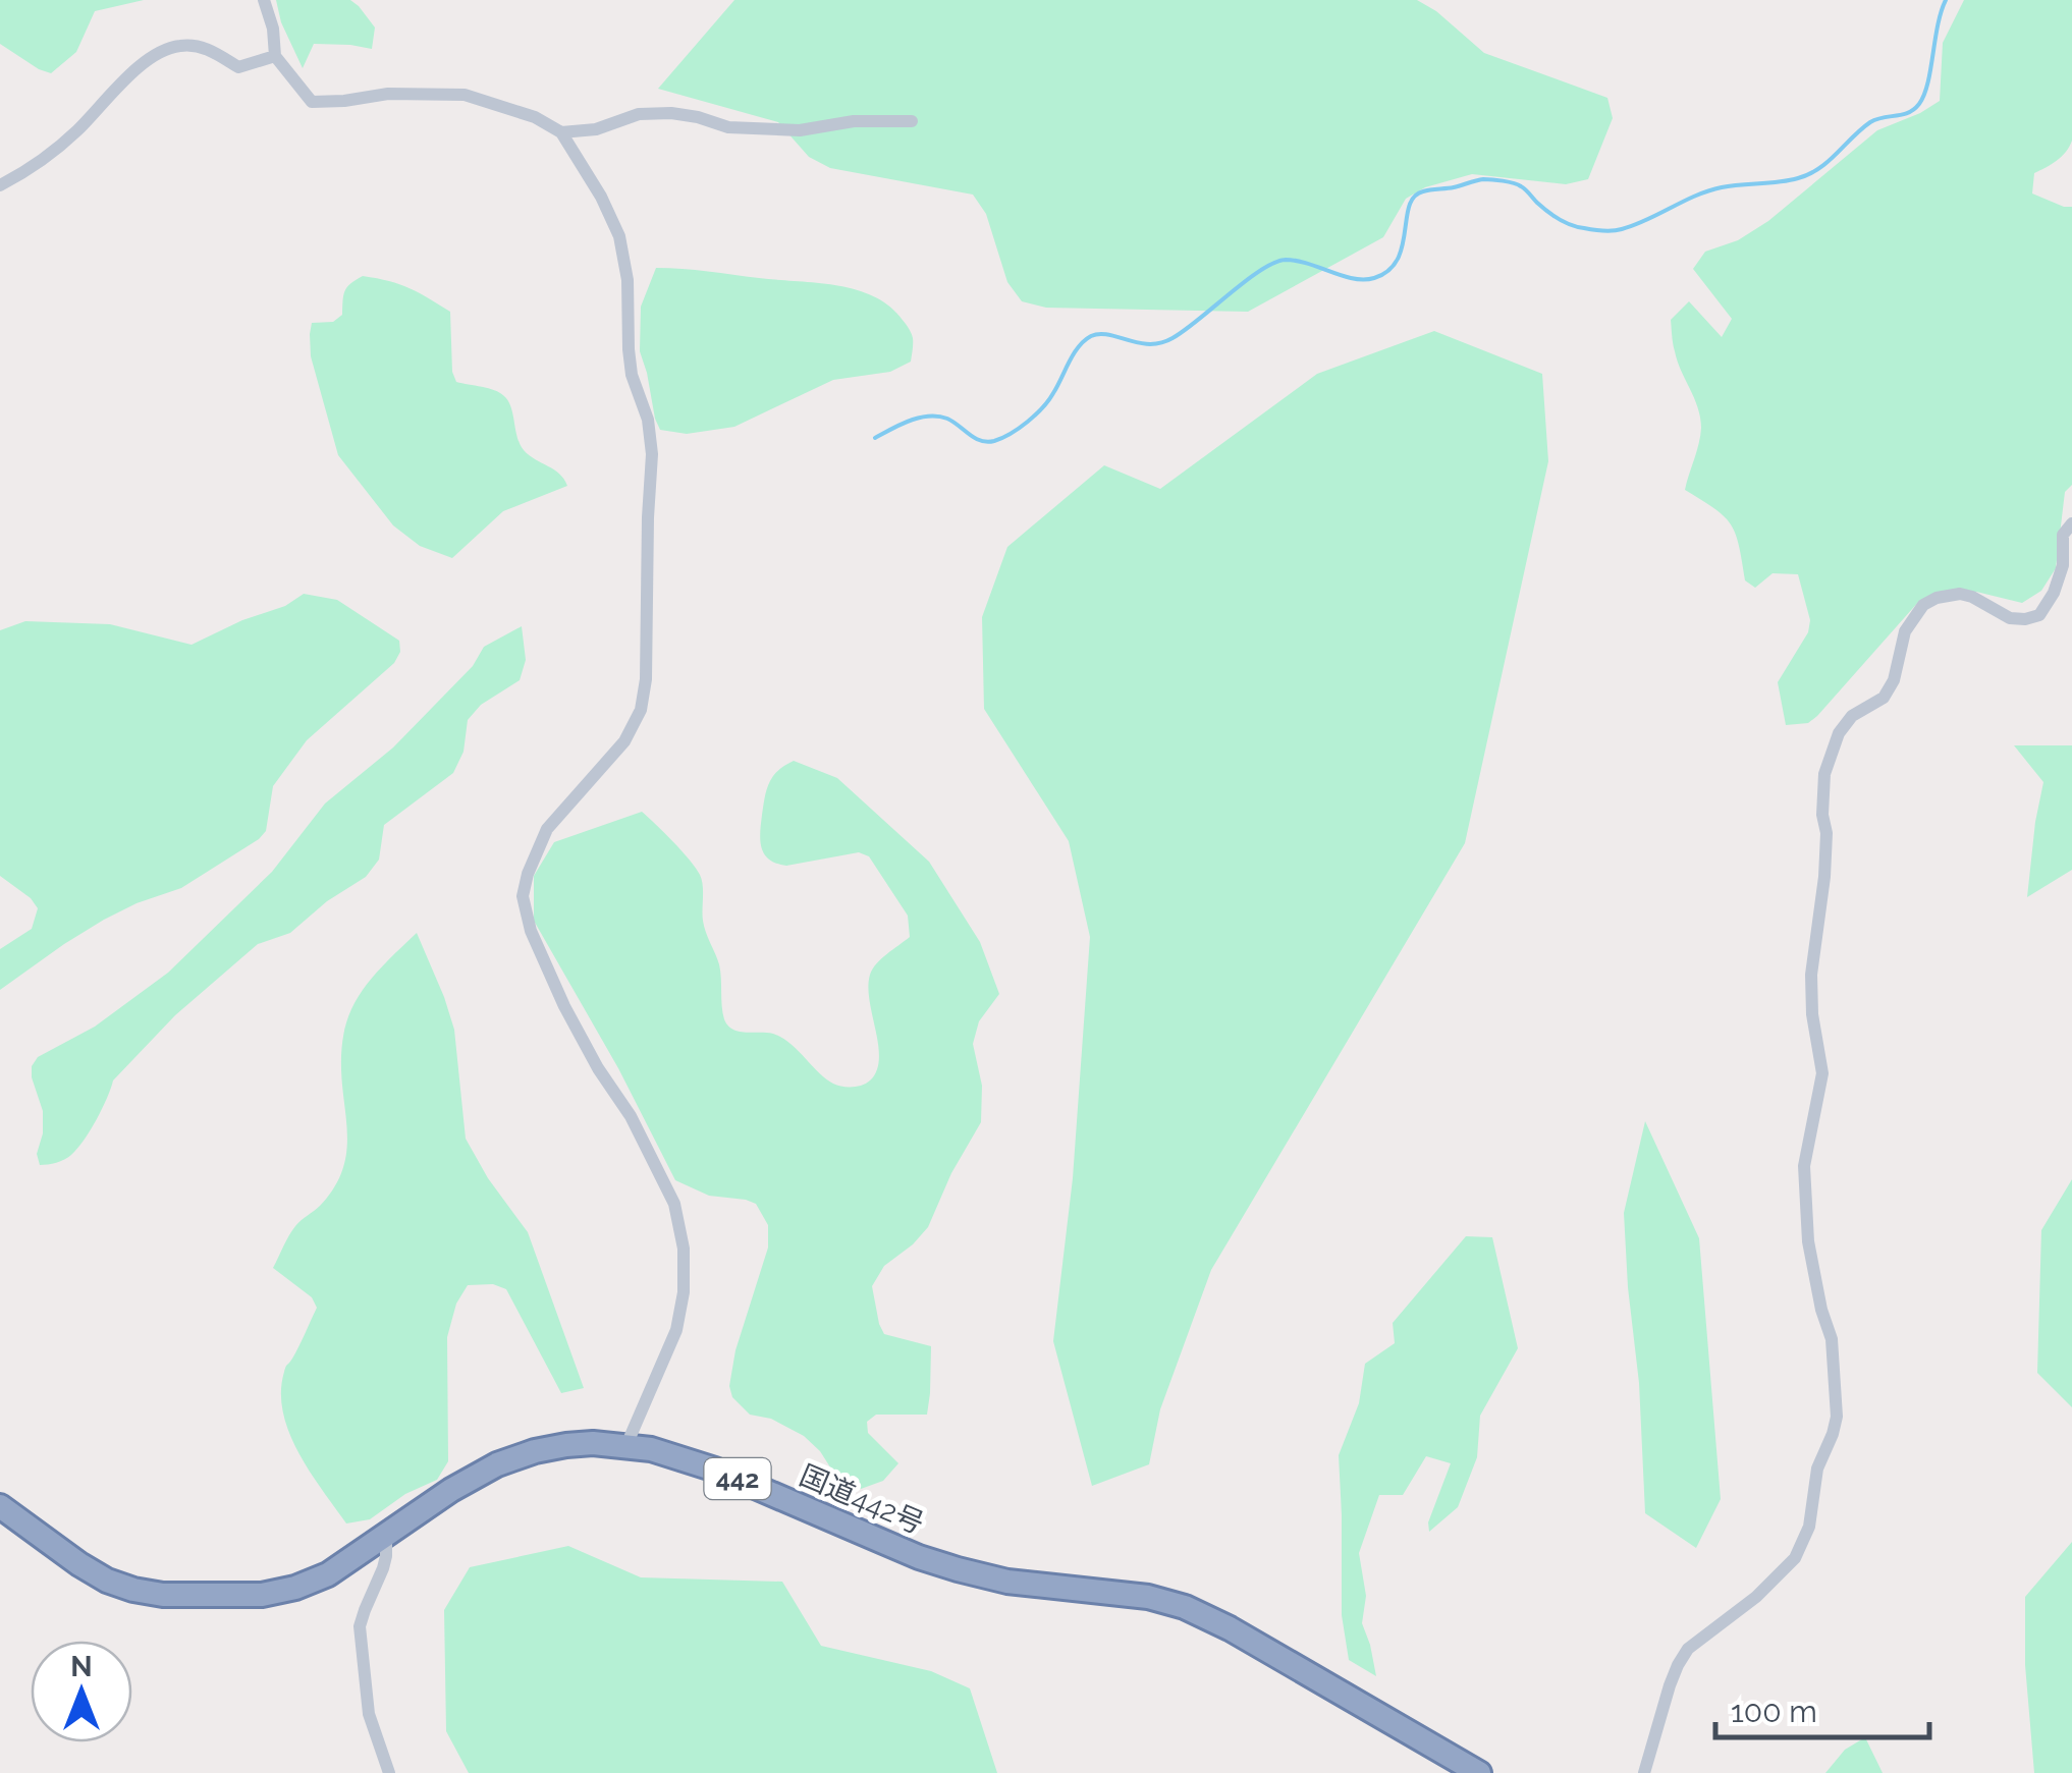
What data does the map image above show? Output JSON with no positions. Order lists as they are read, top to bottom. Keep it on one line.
{"streets":{"highway":["442","国道442号"]},"scale_bar":"100 m","north":"top"}
